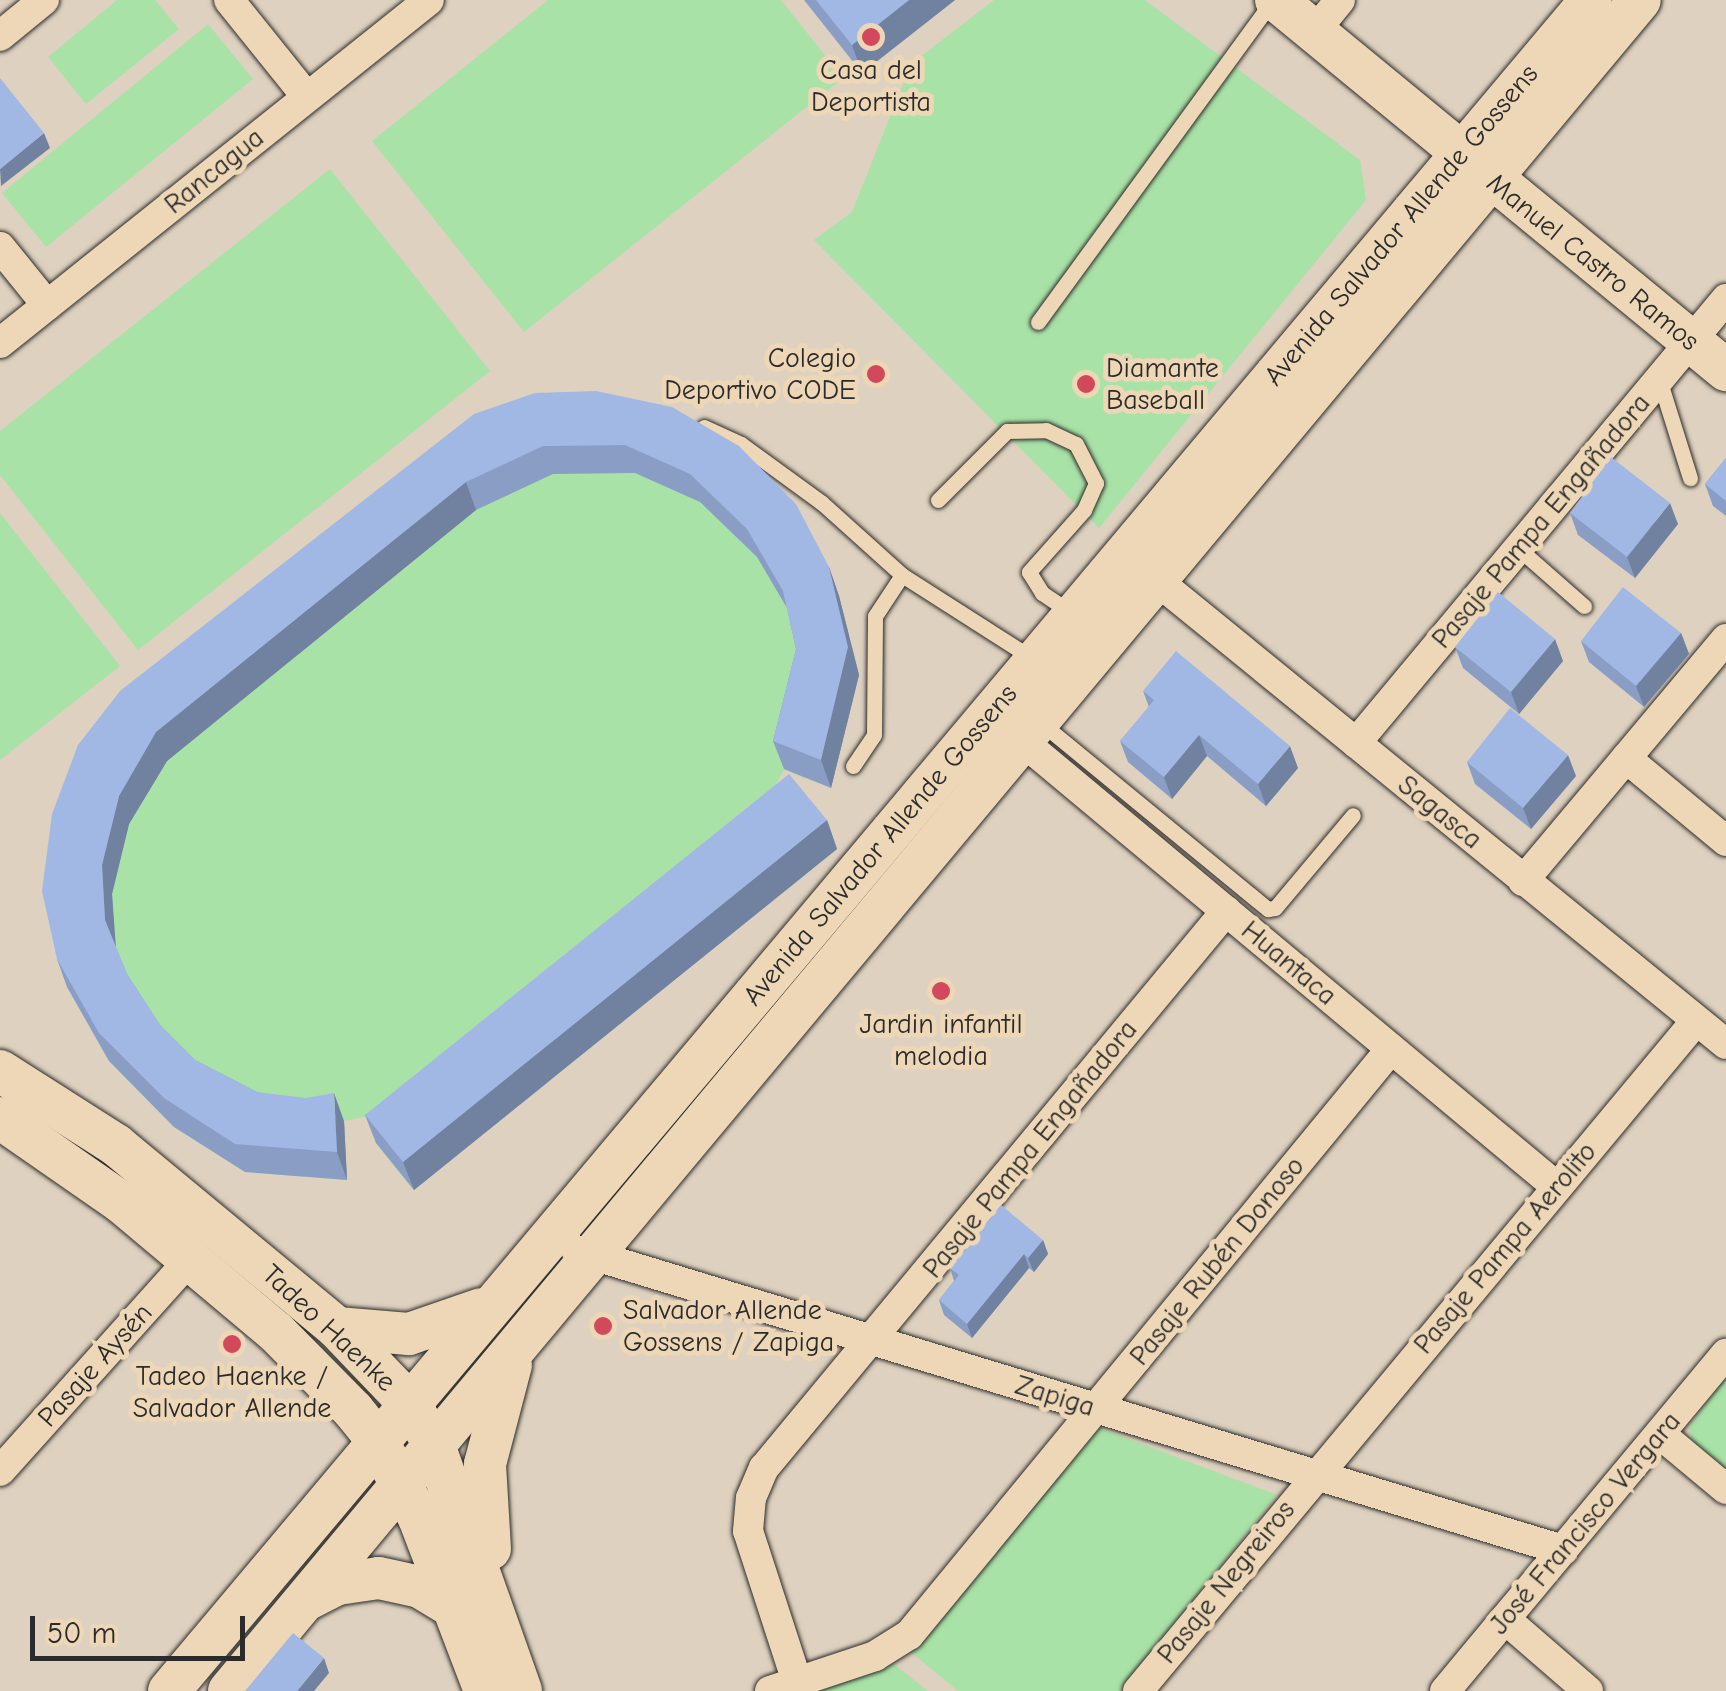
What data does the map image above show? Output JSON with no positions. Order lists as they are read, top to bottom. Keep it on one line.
{"streets":{"main road":["Avenida Salvador Allende Gossens","Manuel Castro Ramos","Tadeo Haenke"],"street":["Rancagua","Pasaje Pampa Engañadora","Sagasca","Huantaca","Pasaje Pampa Aerolito","Pasaje Rubén Donoso","Pasaje Aysén","Zapiga","José Francisco Vergara","Pasaje Negreiros"]},"crossings":[["Avenida Salvador Allende Gossens","Manuel Castro Ramos"],["Avenida Salvador Allende Gossens","Sagasca"],["Avenida Salvador Allende Gossens","Huantaca"],["Avenida Salvador Allende Gossens","Tadeo Haenke"],["Avenida Salvador Allende Gossens","Zapiga"],["Manuel Castro Ramos","Pasaje Pampa Engañadora"],["Pasaje Pampa Engañadora","Sagasca"],["Pasaje Pampa Engañadora","Huantaca"],["Pasaje Pampa Engañadora","Pasaje Rubén Donoso"],["Pasaje Pampa Engañadora","Zapiga"],["Sagasca","Pasaje Pampa Aerolito"],["Huantaca","Pasaje Pampa Aerolito"],["Huantaca","Pasaje Rubén Donoso"],["Pasaje Pampa Aerolito","Zapiga"],["Pasaje Pampa Aerolito","Pasaje Negreiros"],["Pasaje Rubén Donoso","Zapiga"],["Tadeo Haenke","Pasaje Aysén"],["Zapiga","José Francisco Vergara"],["Zapiga","Pasaje Negreiros"]],"places":["Casa del Deportista","Colegio Deportivo CODE","Diamante Baseball","Jardin infantil melodia","Salvador Allende Gossens / Zapiga","Tadeo Haenke / Salvador Allende"],"scale_bar":"50 m"}
